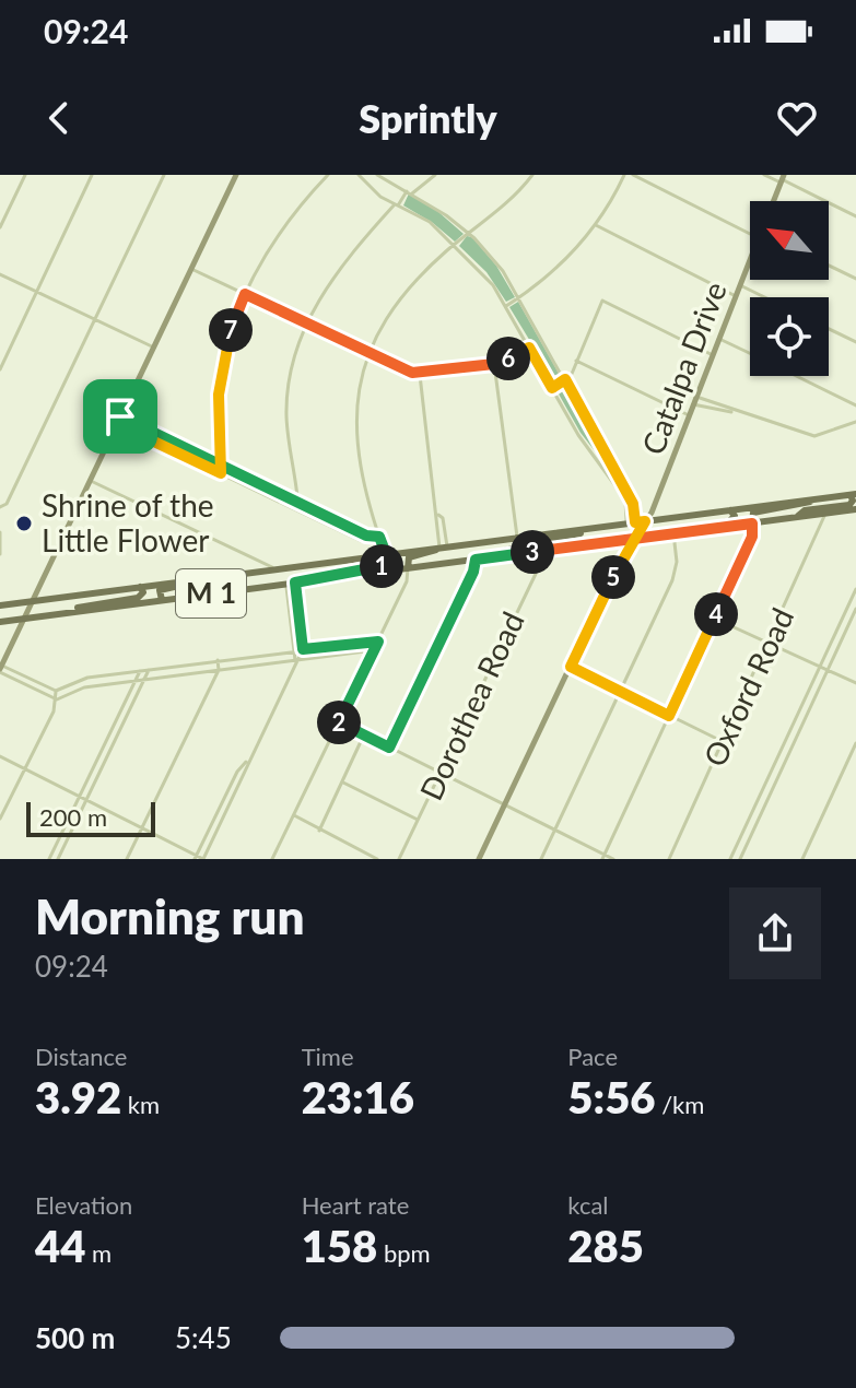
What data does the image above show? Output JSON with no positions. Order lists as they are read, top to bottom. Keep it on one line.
{"streets":{"main road":["M 1"],"street":["Catalpa Drive","Oxford Road","Dorothea Road"]},"crossings":[["Catalpa Drive","M 1"],["M 1","Oxford Road"],["M 1","Dorothea Road"]],"places":["Shrine of the Little Flower"],"scale_bar":"200 m","north":"top left","page":{"status":"09:24","header":"Sprintly","pins":["7","6","3","1","5","4","2"],"scale":"200 m","heading":["Morning run","09:24"],"stats":[["Distance","3.92 km"],["Time","23:16"],["Pace","5:56 /km"],["Elevation","44 m"],["Heart rate","158 bpm"],["kcal","285"]],"list":[{"name":"500 m","note":"5:45"}]}}
